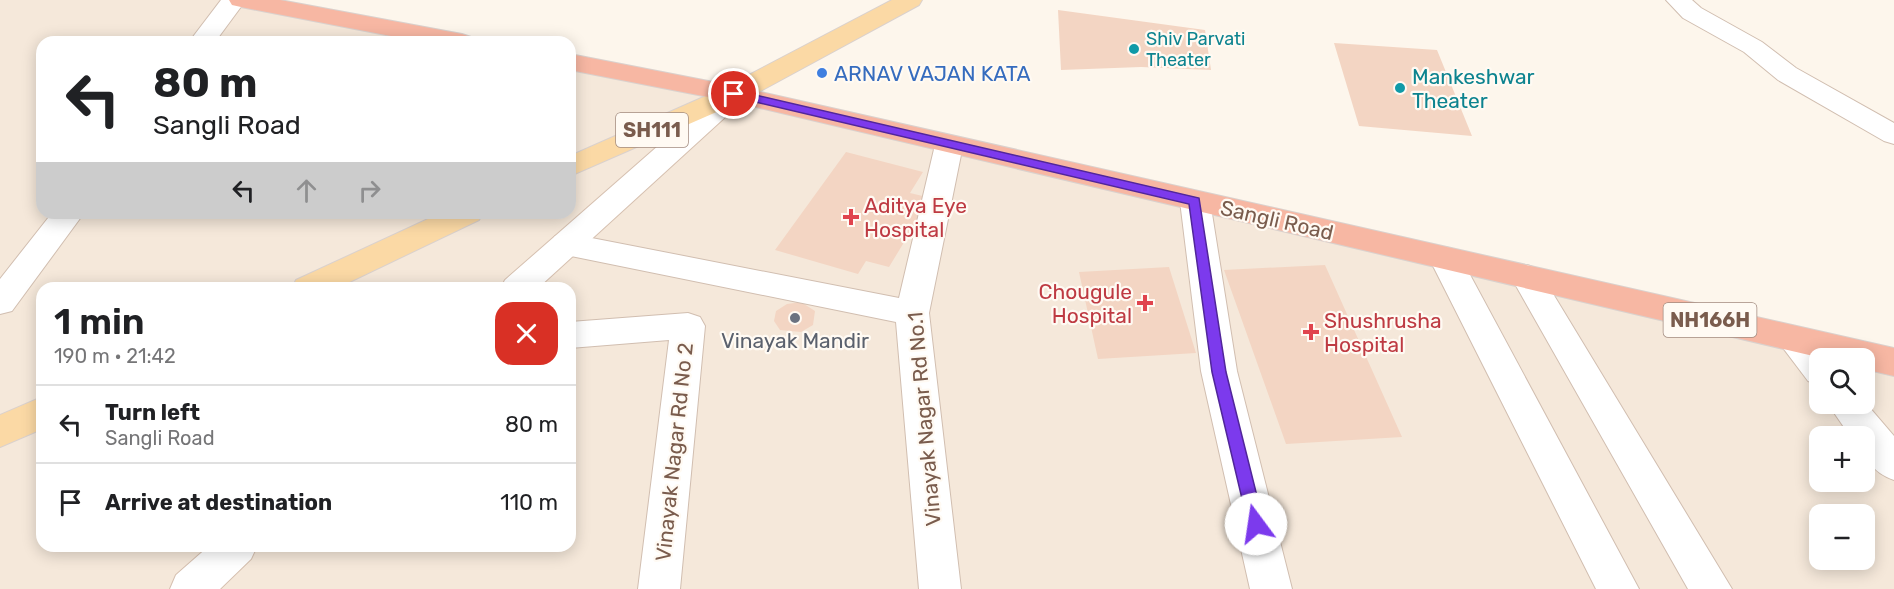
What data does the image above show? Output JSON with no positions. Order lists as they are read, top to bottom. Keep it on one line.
{"streets":{"highway":["Sangli Road","NH166H"],"main road":["SH111"],"street":["Vinayak Nagar Rd No.1","Vinayak Nagar Rd No 2"]},"crossings":[["SH111","Sangli Road"],["Sangli Road","NH166H"],["Sangli Road","Vinayak Nagar Rd No.1"]],"places":{"other":["Shiv Parvati Theater","ARNAV VAJAN KATA","Mankeshwar Theater","Vinayak Mandir"],"health":["Aditya Eye Hospital","Chougule Hospital","Shushrusha Hospital"]},"page":{"turn":["80 m","Sangli Road"],"heading":["1 min","190 m · 21:42"],"map_buttons":["+","−"],"list":[{"name":"Turn left","note":"Sangli Road","value":"80 m"},{"name":"Arrive at destination","value":"110 m"}]}}
